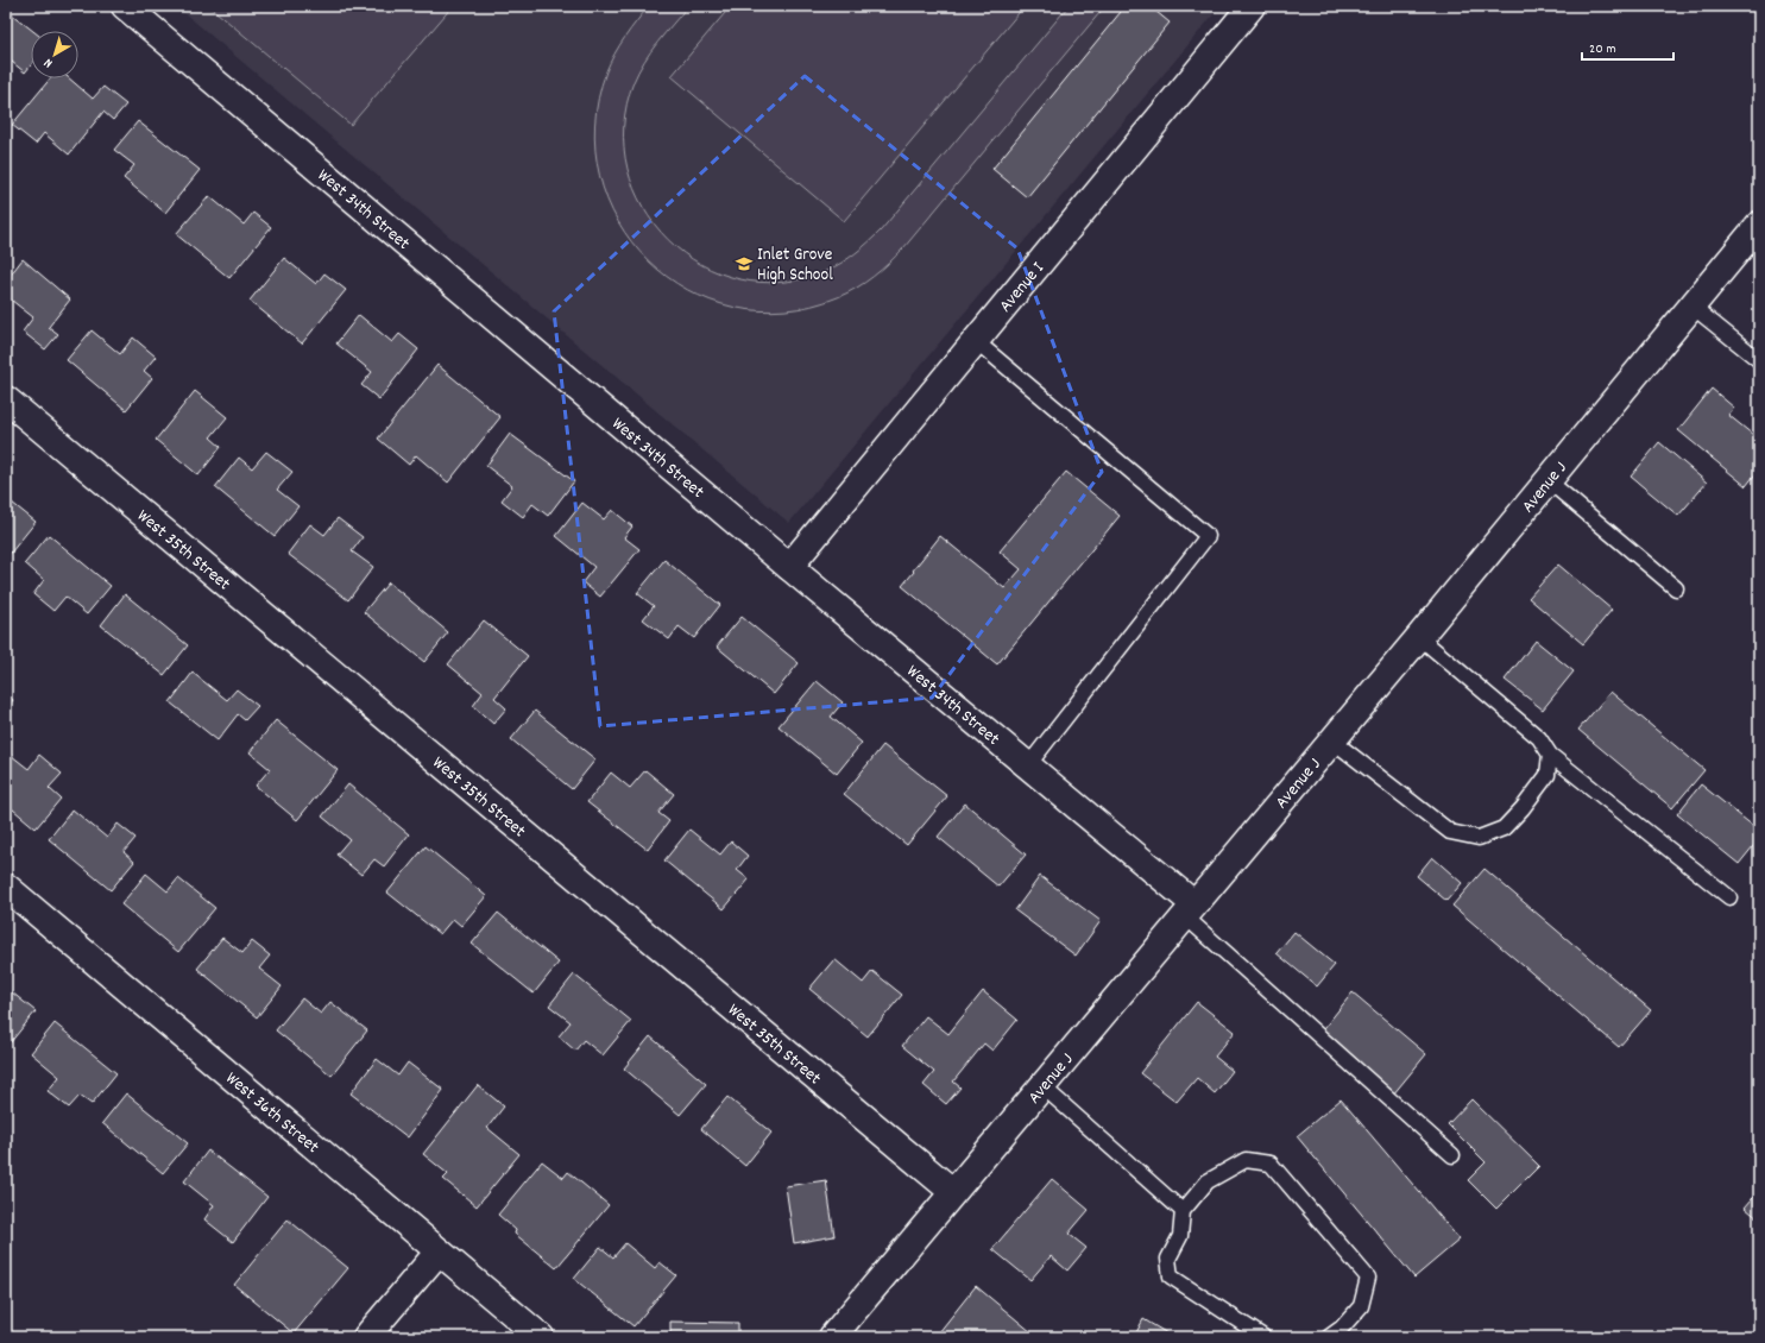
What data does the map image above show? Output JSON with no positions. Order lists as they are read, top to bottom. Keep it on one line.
{"streets":{"street":["West 34th Street","Avenue I","Avenue J","West 35th Street","West 36th Street"]},"crossings":[["West 34th Street","Avenue I"],["West 34th Street","Avenue J"],["Avenue J","West 35th Street"]],"places":{"school or university":["Inlet Grove High School"]},"scale_bar":"20 m","north":"bottom left"}
